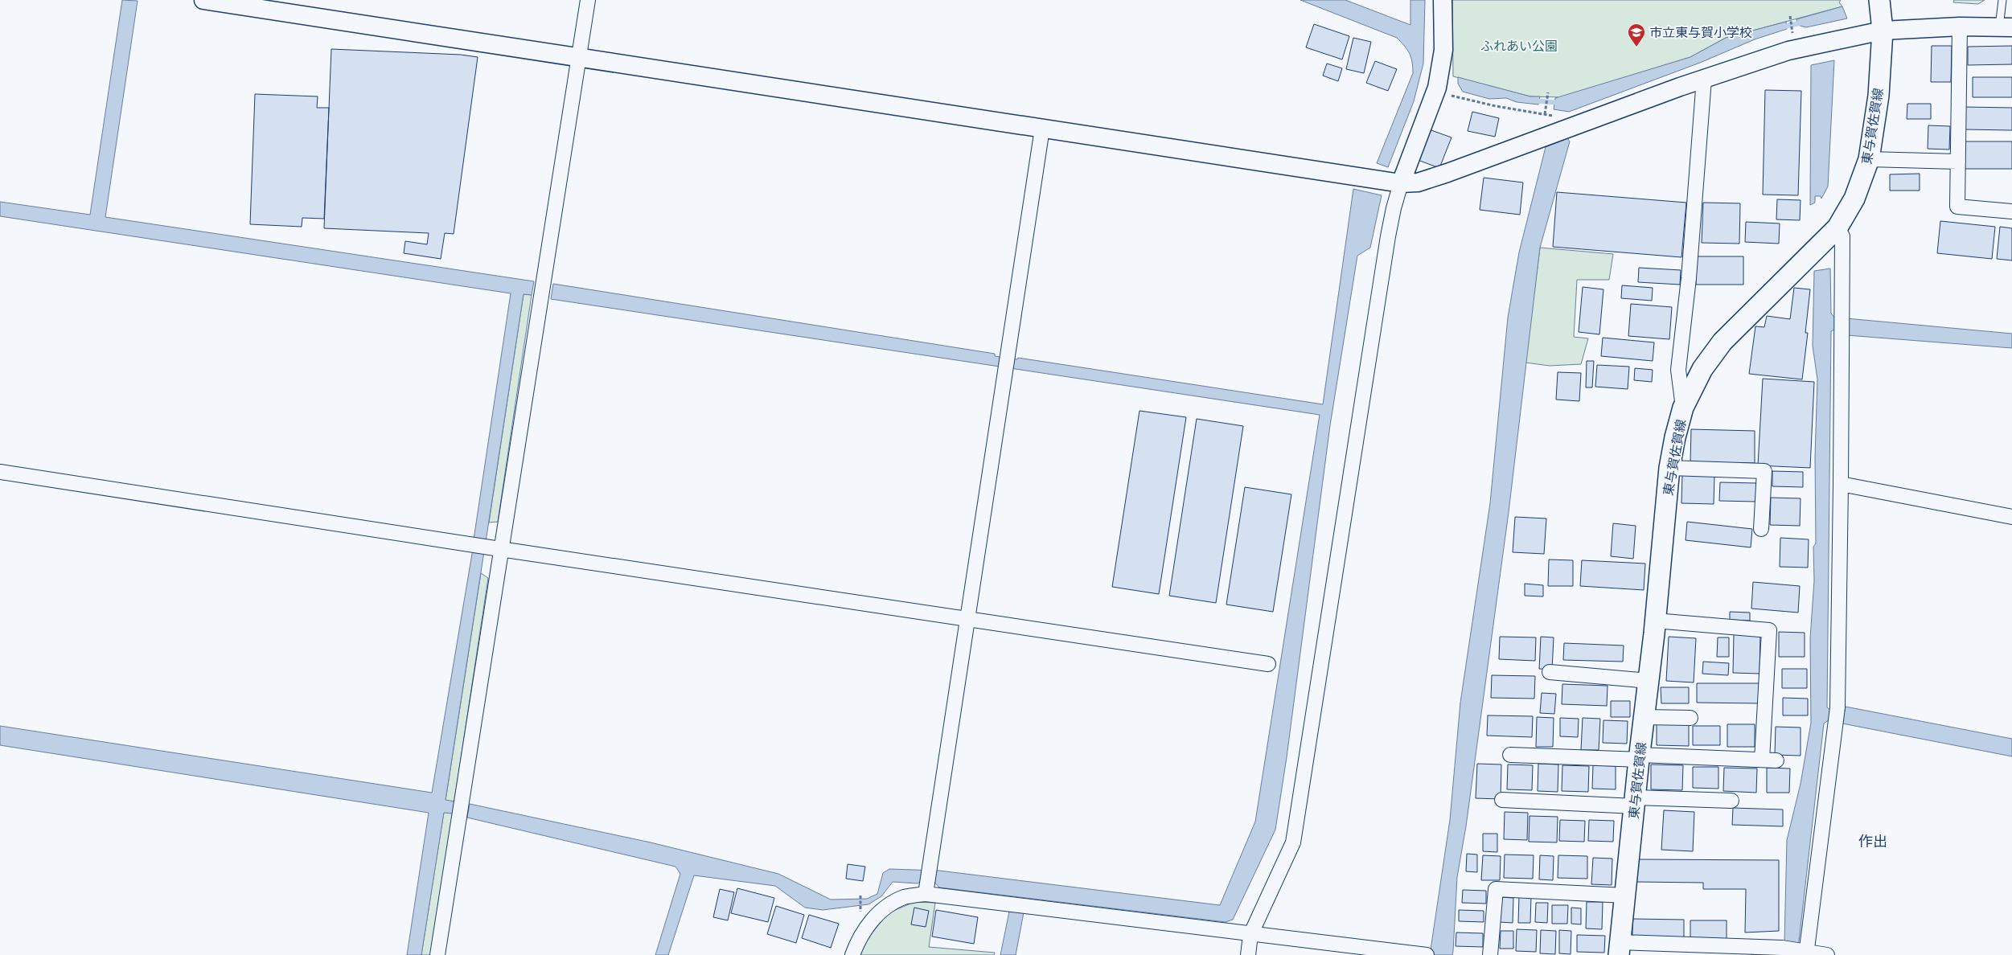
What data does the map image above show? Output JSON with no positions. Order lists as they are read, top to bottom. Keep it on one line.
{"streets":{"main road":["東与賀佐賀線"]},"districts":["作出"],"parks":["ふれあい公園"],"places":{"school or university":["市立東与賀小学校"]}}
